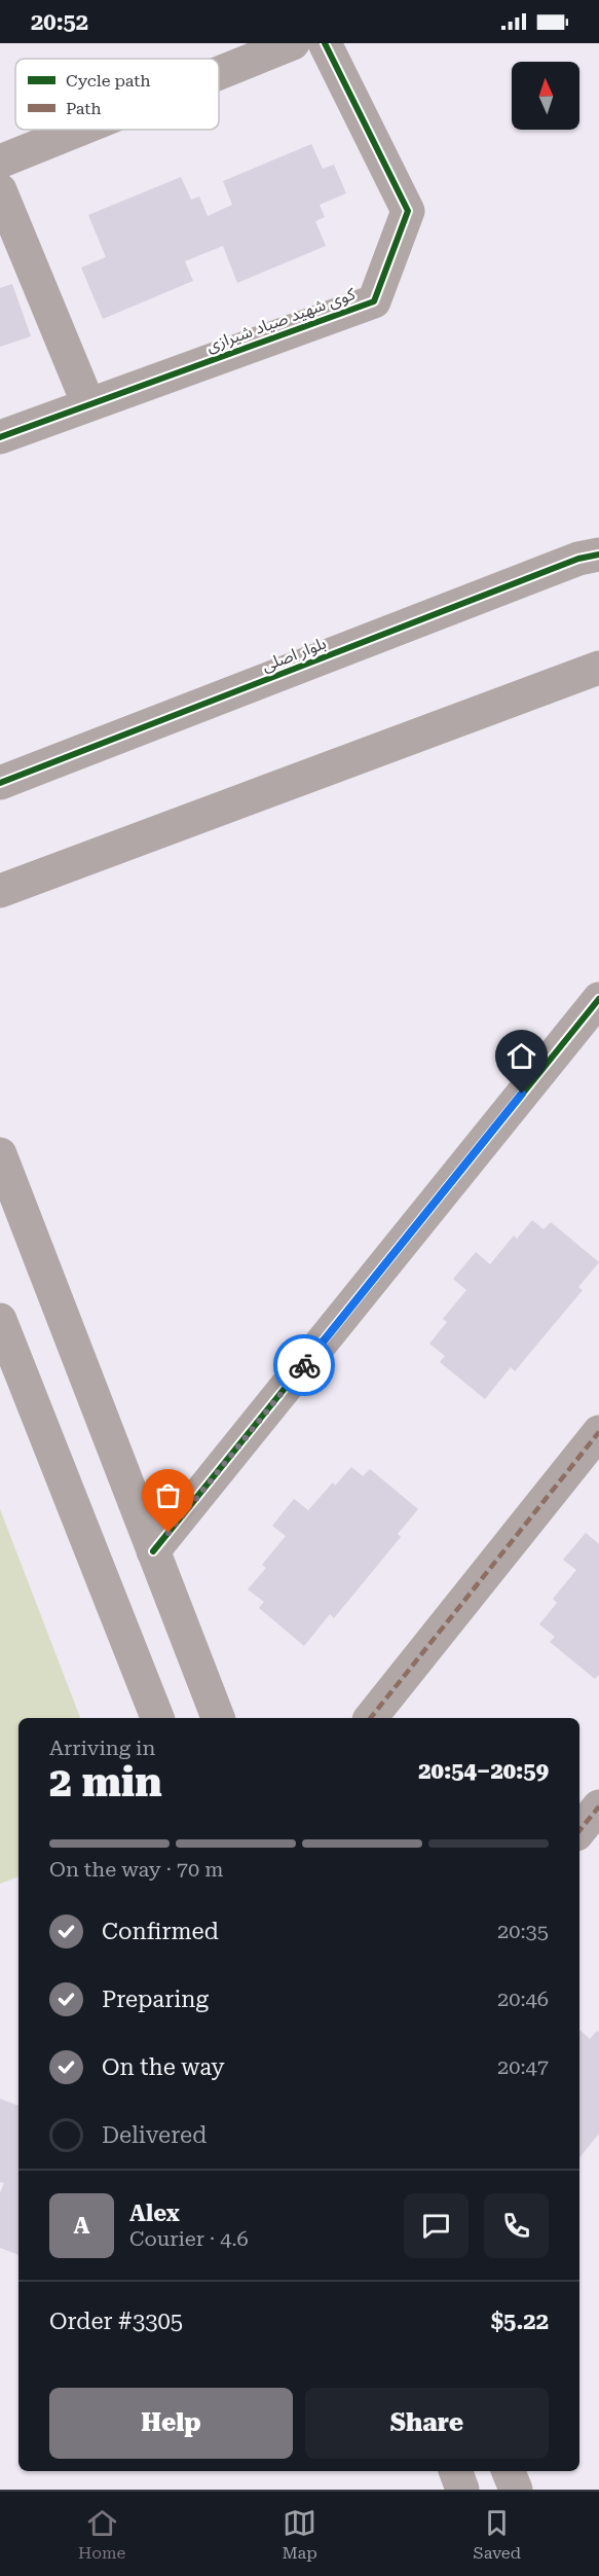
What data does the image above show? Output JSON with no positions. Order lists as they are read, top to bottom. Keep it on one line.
{"streets":{"street":["کوی شهید صیاد شیرازی","بلوار اصلی"]},"legend":["Cycle path","Path"],"north":"top","page":{"status":"20:52","heading":["2 min","Arriving in","20:54–20:59"],"panel":["Alex","Courier · 4.6","Order #3305","$5.22"],"bar":"On the way · 70 m","list":[["Confirmed","20:35"],["Preparing","20:46"],["On the way","20:47"],"Delivered"],"round":"A","buttons":["Help","Share"],"tabs":["Home","Map","Saved"]}}
